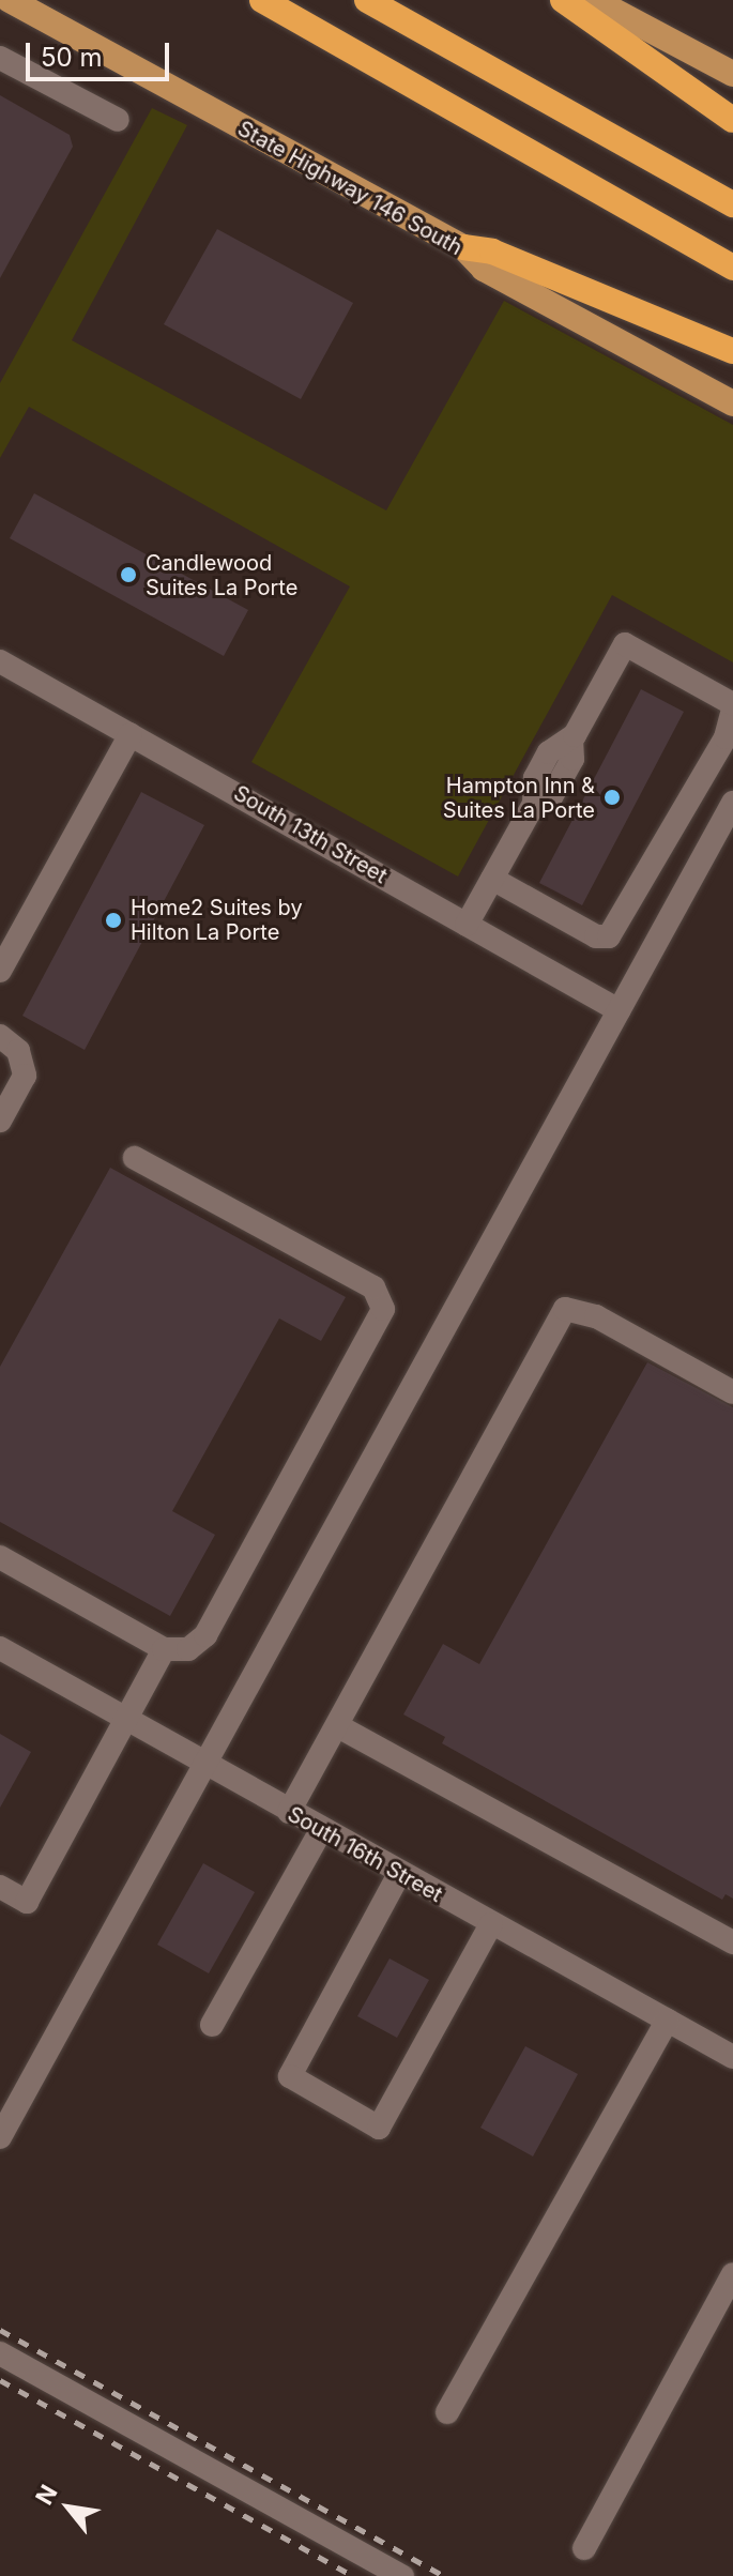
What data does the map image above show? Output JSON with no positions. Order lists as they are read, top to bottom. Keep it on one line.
{"streets":{"main road":["State Highway 146 South"],"street":["South 13th Street","South 16th Street"]},"places":["Candlewood Suites La Porte","Hampton Inn & Suites La Porte","Home2 Suites by Hilton La Porte"],"scale_bar":"50 m","north":"top left"}
